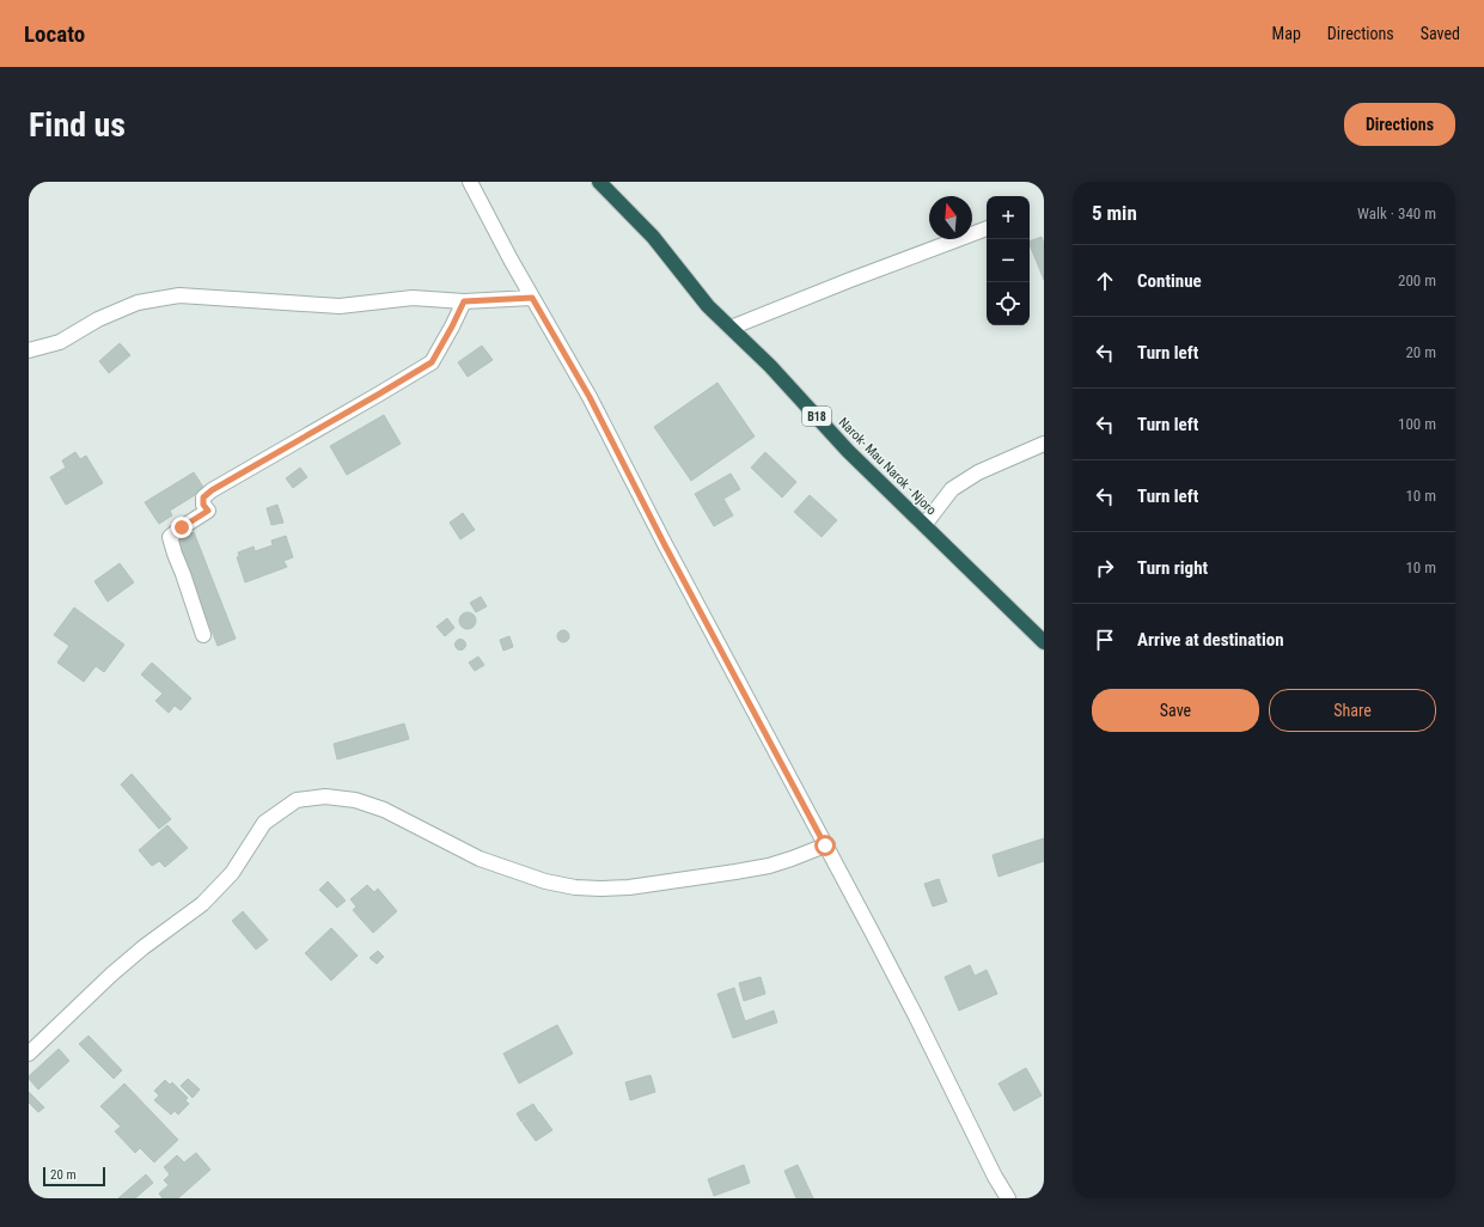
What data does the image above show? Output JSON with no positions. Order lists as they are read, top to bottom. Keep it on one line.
{"streets":{"highway":["B18","Narok- Mau Narok - Njoro"]},"scale_bar":"20 m","north":"top","page":{"header":"Locato","nav":["Map","Directions","Saved"],"buttons":["Directions",["Save","Share"]],"title":"Find us","heading":["5 min","Walk · 340 m"],"map_buttons":["+","−"],"list":[["Continue","200 m"],["Turn left","20 m"],["Turn left","100 m"],["Turn left","10 m"],["Turn right","10 m"],"Arrive at destination"],"scale":"20 m"}}
